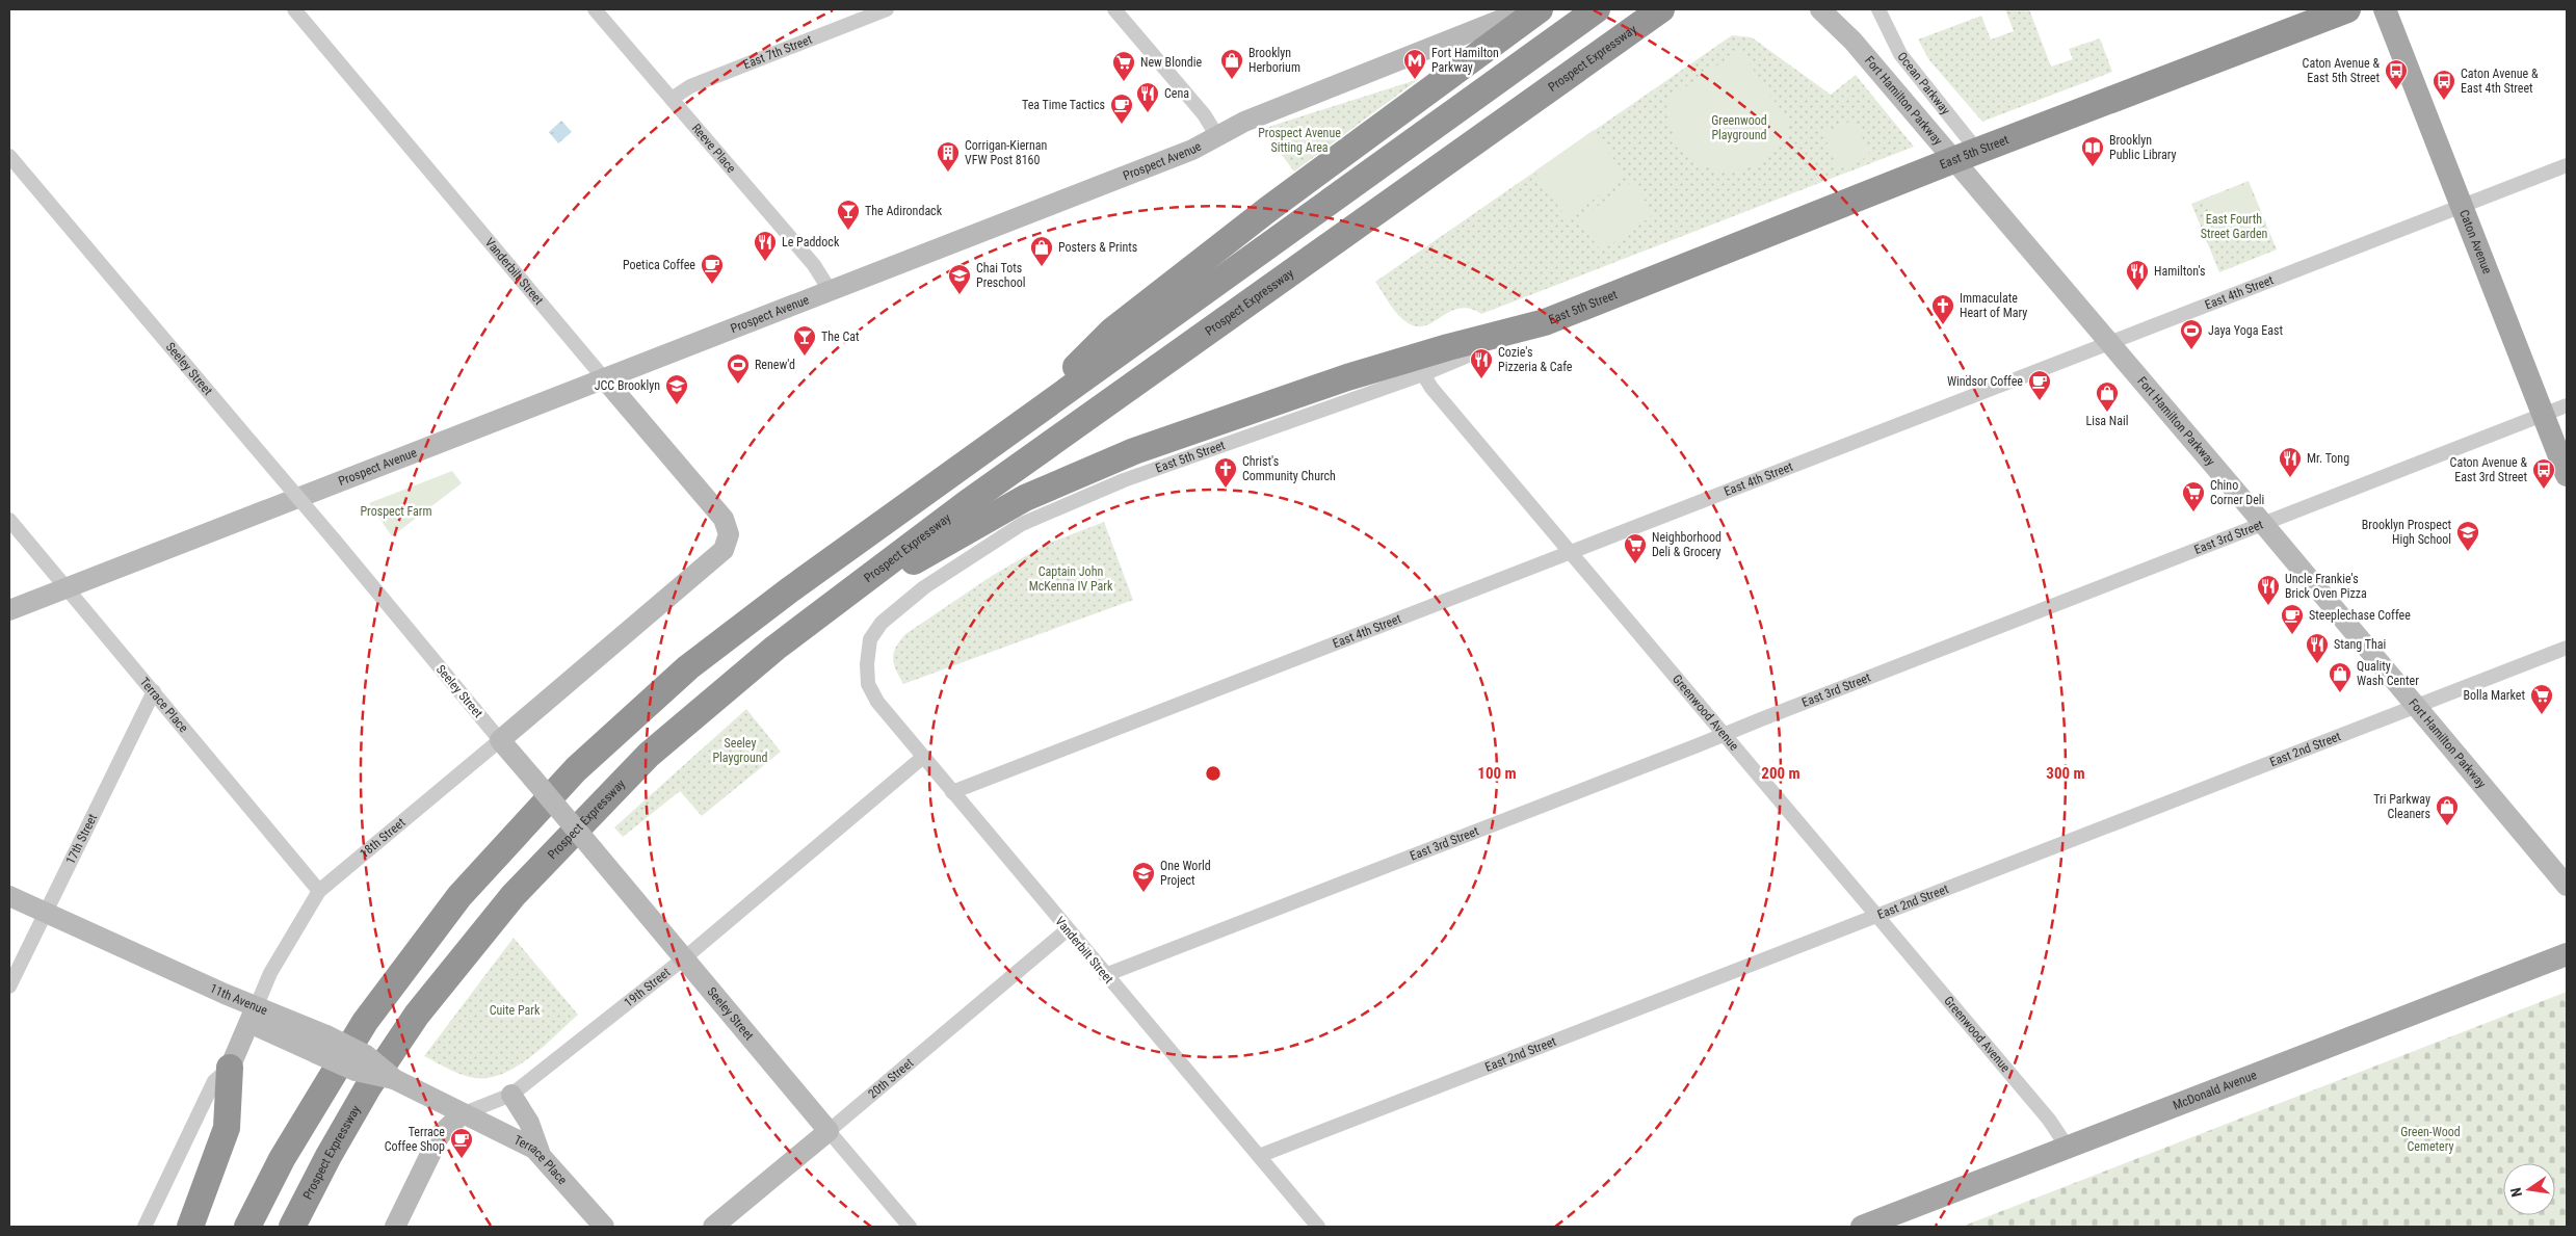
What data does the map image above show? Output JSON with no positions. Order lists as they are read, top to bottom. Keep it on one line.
{"streets":{"highway":["Prospect Expressway","East 5th Street"],"main road":["Caton Avenue","McDonald Avenue"],"street":["East 7th Street","Ocean Parkway","Fort Hamilton Parkway","Reeve Place","Prospect Avenue","Vanderbilt Street","East 4th Street","Seeley Street","East 3rd Street","Terrace Place","Greenwood Avenue","East 2nd Street","18th Street","17th Street","19th Street","11th Avenue","20th Street"]},"crossings":[["East 7th Street","Reeve Place"],["Ocean Parkway","Fort Hamilton Parkway"],["Ocean Parkway","East 5th Street"],["Fort Hamilton Parkway","East 5th Street"],["Fort Hamilton Parkway","East 4th Street"],["Fort Hamilton Parkway","East 3rd Street"],["Fort Hamilton Parkway","East 2nd Street"],["Reeve Place","Prospect Avenue"],["East 5th Street","Vanderbilt Street"],["East 5th Street","Greenwood Avenue"],["Prospect Avenue","Vanderbilt Street"],["Prospect Avenue","Terrace Place"],["Caton Avenue","East 4th Street"],["Caton Avenue","East 3rd Street"],["Vanderbilt Street","East 4th Street"],["Vanderbilt Street","East 3rd Street"],["Vanderbilt Street","East 2nd Street"],["Vanderbilt Street","18th Street"],["Vanderbilt Street","19th Street"],["Vanderbilt Street","20th Street"],["East 4th Street","Greenwood Avenue"],["Seeley Street","18th Street"],["Seeley Street","19th Street"],["Seeley Street","20th Street"],["East 3rd Street","Greenwood Avenue"],["Terrace Place","18th Street"],["Terrace Place","17th Street"],["Terrace Place","19th Street"],["Terrace Place","11th Avenue"],["Greenwood Avenue","East 2nd Street"],["Greenwood Avenue","McDonald Avenue"],["18th Street","11th Avenue"],["17th Street","11th Avenue"],["19th Street","11th Avenue"]],"parks":["Greenwood Playground","Prospect Avenue Sitting Area","East Fourth Street Garden","Prospect Farm","Captain John McKenna IV Park","Seeley Playground","Cuite Park","Green-Wood Cemetery"],"places":{"shop":["Brooklyn Herborium","Posters & Prints","Lisa Nail","Quality Wash Center","Tri Parkway Cleaners"],"metro station":["Fort Hamilton Parkway"],"supermarket":["New Blondie","Chino Corner Deli","Neighborhood Deli & Grocery","Bolla Market"],"bus stop":["Caton Avenue & East 5th Street","Caton Avenue & East 4th Street","Caton Avenue & East 3rd Street"],"restaurant":["Cena","Le Paddock","Hamilton's","Cozie's Pizzeria & Cafe","Mr. Tong","Uncle Frankie's Brick Oven Pizza","Stang Thai"],"cafe":["Tea Time Tactics","Poetica Coffee","Windsor Coffee","Steeplechase Coffee","Terrace Coffee Shop"],"library":["Brooklyn Public Library"],"building":["Corrigan-Kiernan VFW Post 8160"],"bar":["The Adirondack","The Cat"],"school or university":["Chai Tots Preschool","JCC Brooklyn","Brooklyn Prospect High School","One World Project"],"church":["Immaculate Heart of Mary","Christ's Community Church"],"sports":["Jaya Yoga East","Renew'd"]},"north":"left","rings":["100 m","200 m","300 m"]}
